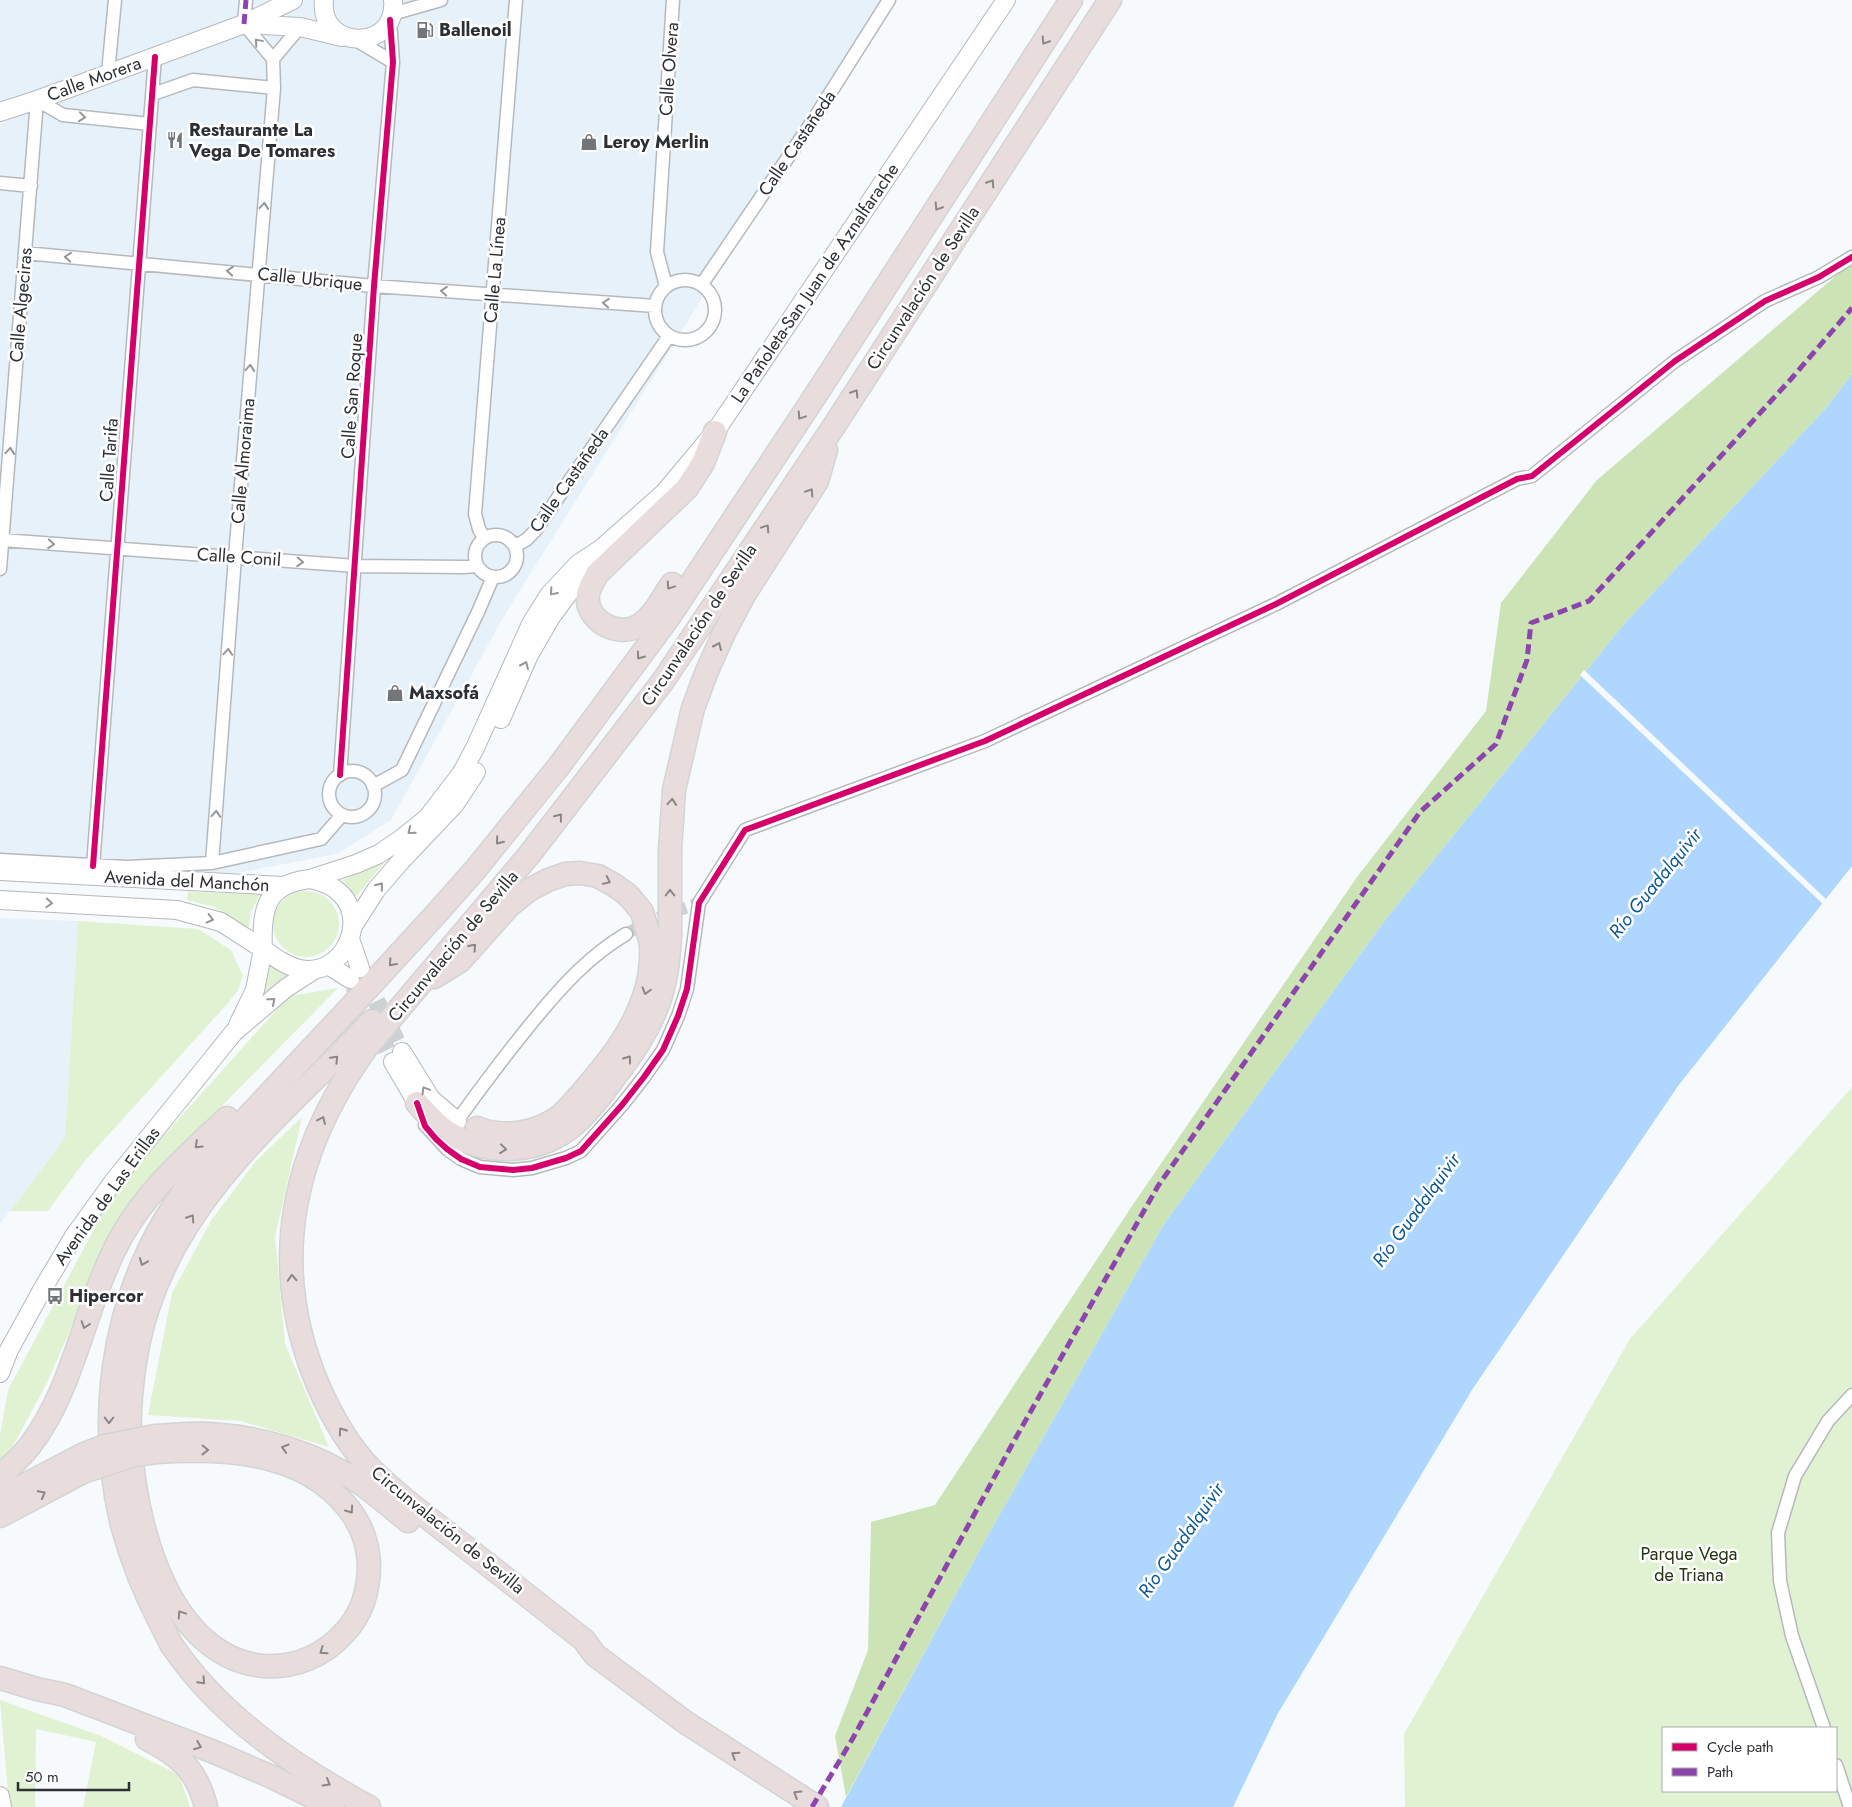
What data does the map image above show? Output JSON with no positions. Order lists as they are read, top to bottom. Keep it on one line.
{"streets":{"highway":["Circunvalación de Sevilla"],"main road":["Calle Morera","La Pañoleta-San Juan de Aznalfarache","Avenida del Manchón","Avenida de Las Erillas"],"street":["Calle Olvera","Calle Castañeda","Calle La Línea","Calle Ubrique","Calle Algeciras","Calle San Roque","Calle Tarifa","Calle Almoraima","Calle Conil"]},"crossings":[["Calle Olvera","Calle Castañeda"],["Calle Olvera","Calle Ubrique"],["Calle Morera","Calle Algeciras"],["Calle Morera","Calle Tarifa"],["Calle Castañeda","Calle La Línea"],["Calle Castañeda","Calle Ubrique"],["Calle Castañeda","Calle Conil"],["Calle La Línea","Calle Ubrique"],["Calle La Línea","Calle Conil"],["Calle Ubrique","Calle Algeciras"],["Calle Ubrique","Calle San Roque"],["Calle Ubrique","Calle Tarifa"],["Calle Ubrique","Calle Almoraima"],["La Pañoleta-San Juan de Aznalfarache","Avenida del Manchón"],["La Pañoleta-San Juan de Aznalfarache","Avenida de Las Erillas"],["Calle Algeciras","Calle Conil"],["Calle San Roque","Calle Conil"],["Calle Tarifa","Calle Conil"],["Calle Almoraima","Calle Conil"],["Avenida del Manchón","Avenida de Las Erillas"]],"one_way":["Calle Ubrique","Calle Algeciras","Calle Almoraima","Calle Conil"],"water":["Río Guadalquivir"],"parks":["Parque Vega de Triana"],"places":{"fuel station":["Ballenoil"],"restaurant":["Restaurante La Vega De Tomares"],"shop":["Leroy Merlin","Maxsofá"],"bus stop":["Hipercor"]},"legend":["Cycle path","Path"],"scale_bar":"50 m"}
